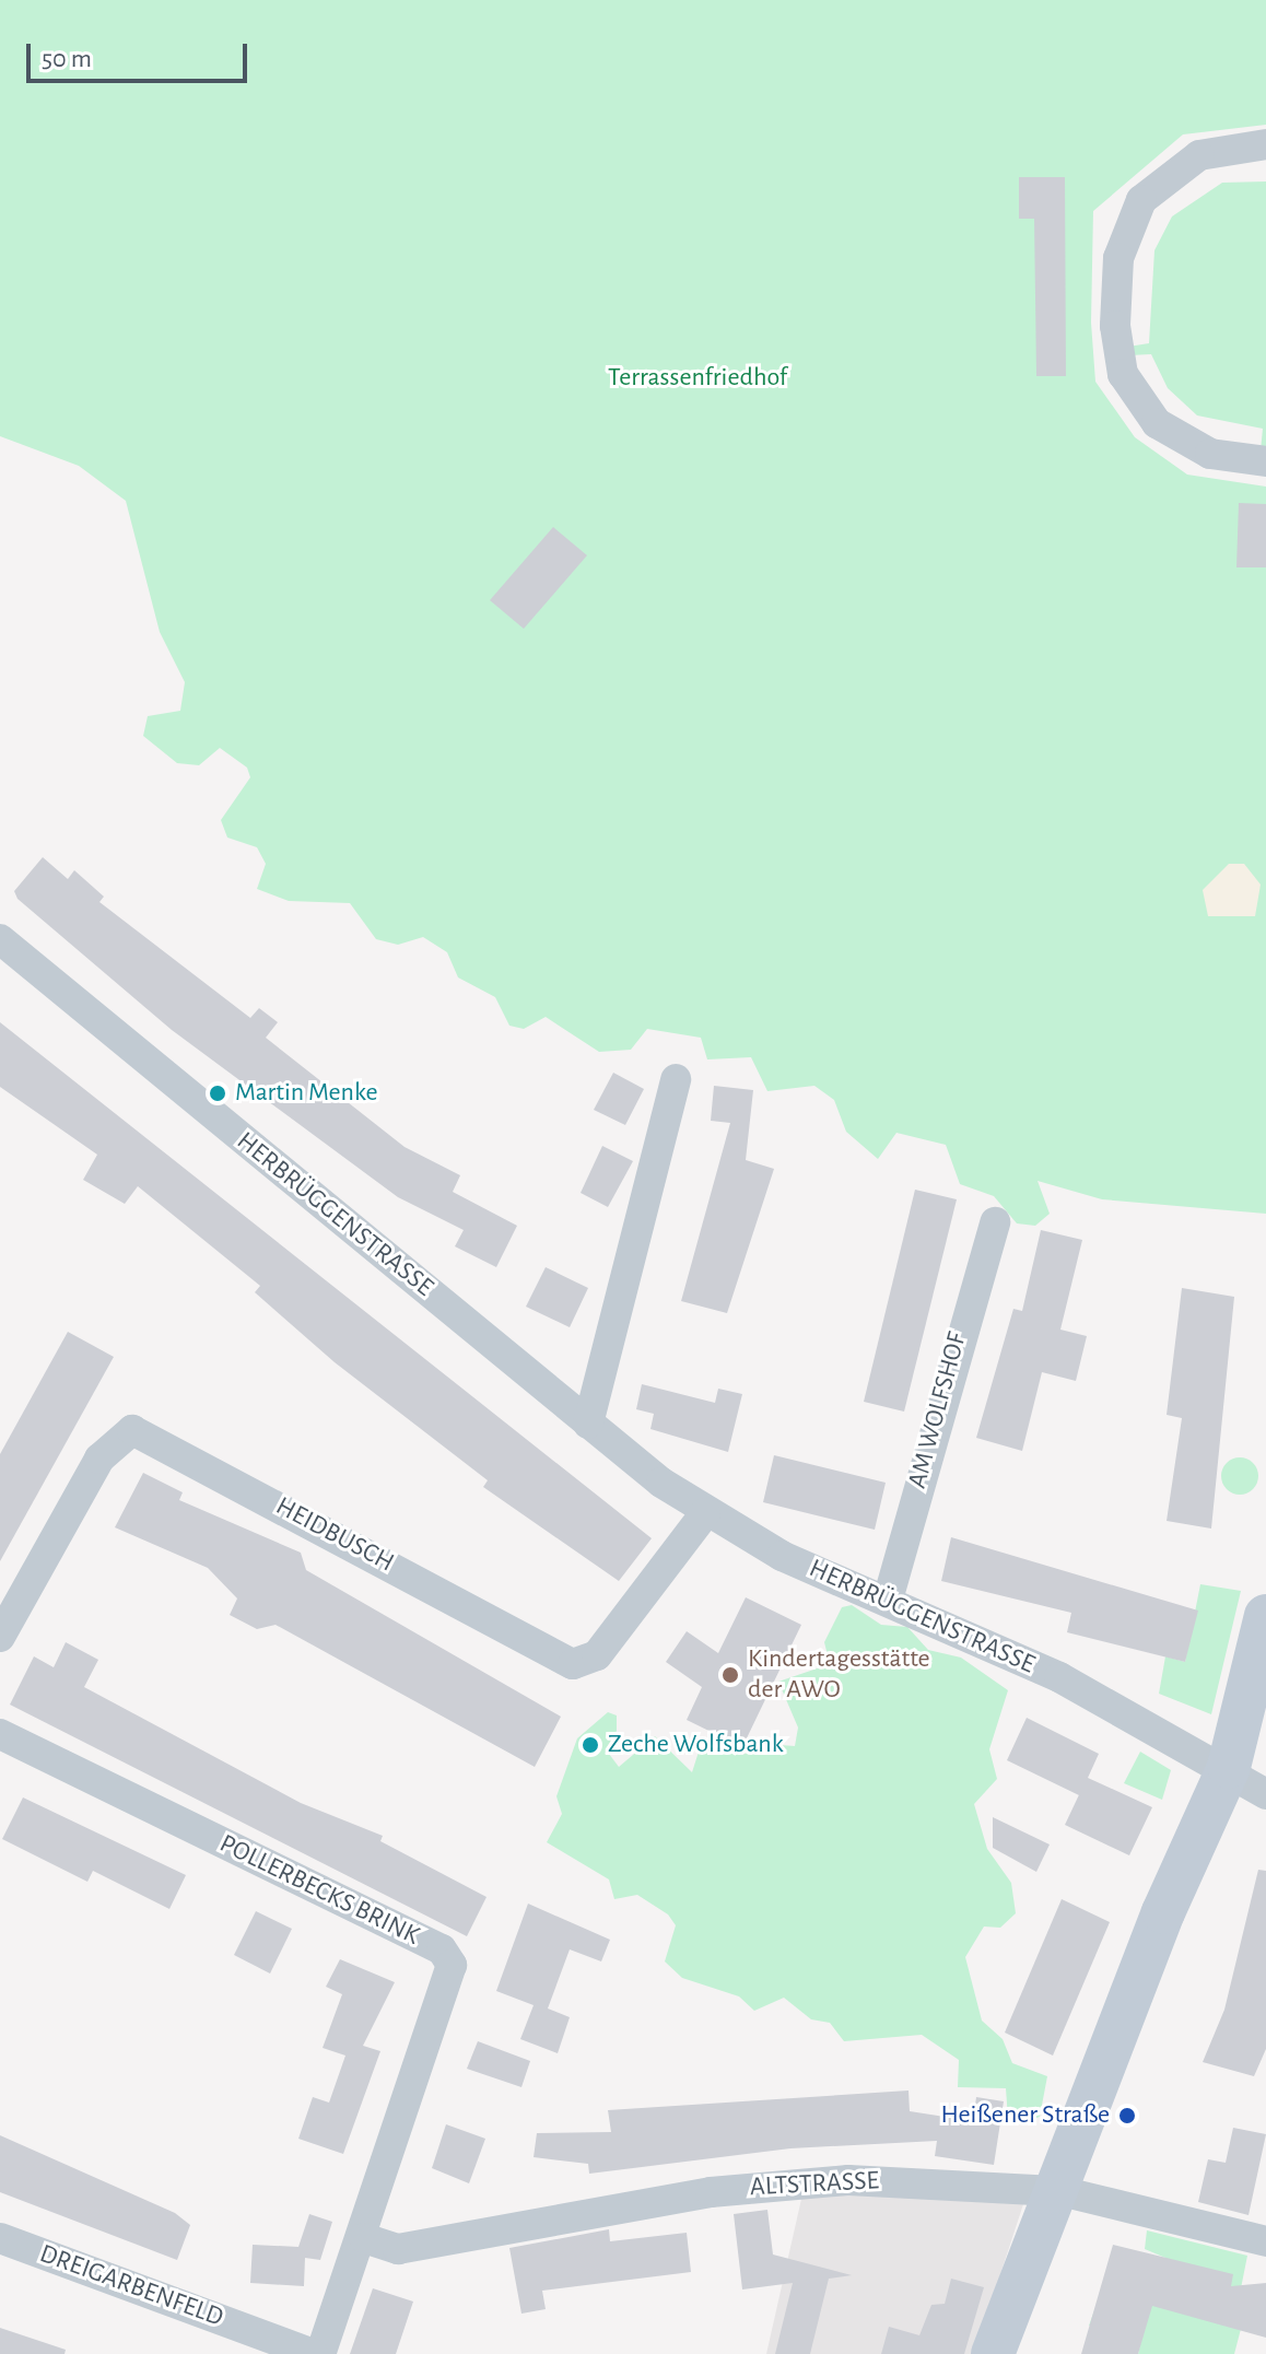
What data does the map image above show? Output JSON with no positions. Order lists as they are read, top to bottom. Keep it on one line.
{"streets":{"street":["HERBRÜGGENSTRASSE","AM WOLFSHOF","HEIDBUSCH","POLLERBECKS BRINK","ALTSTRASSE","DREIGARBENFELD"]},"crossings":[["HERBRÜGGENSTRASSE","AM WOLFSHOF"],["HERBRÜGGENSTRASSE","HEIDBUSCH"],["POLLERBECKS BRINK","ALTSTRASSE"]],"parks":["Terrassenfriedhof"],"places":["Martin Menke","Kindertagesstätte der AWO","Zeche Wolfsbank","Heißener Straße"],"scale_bar":"50 m"}
